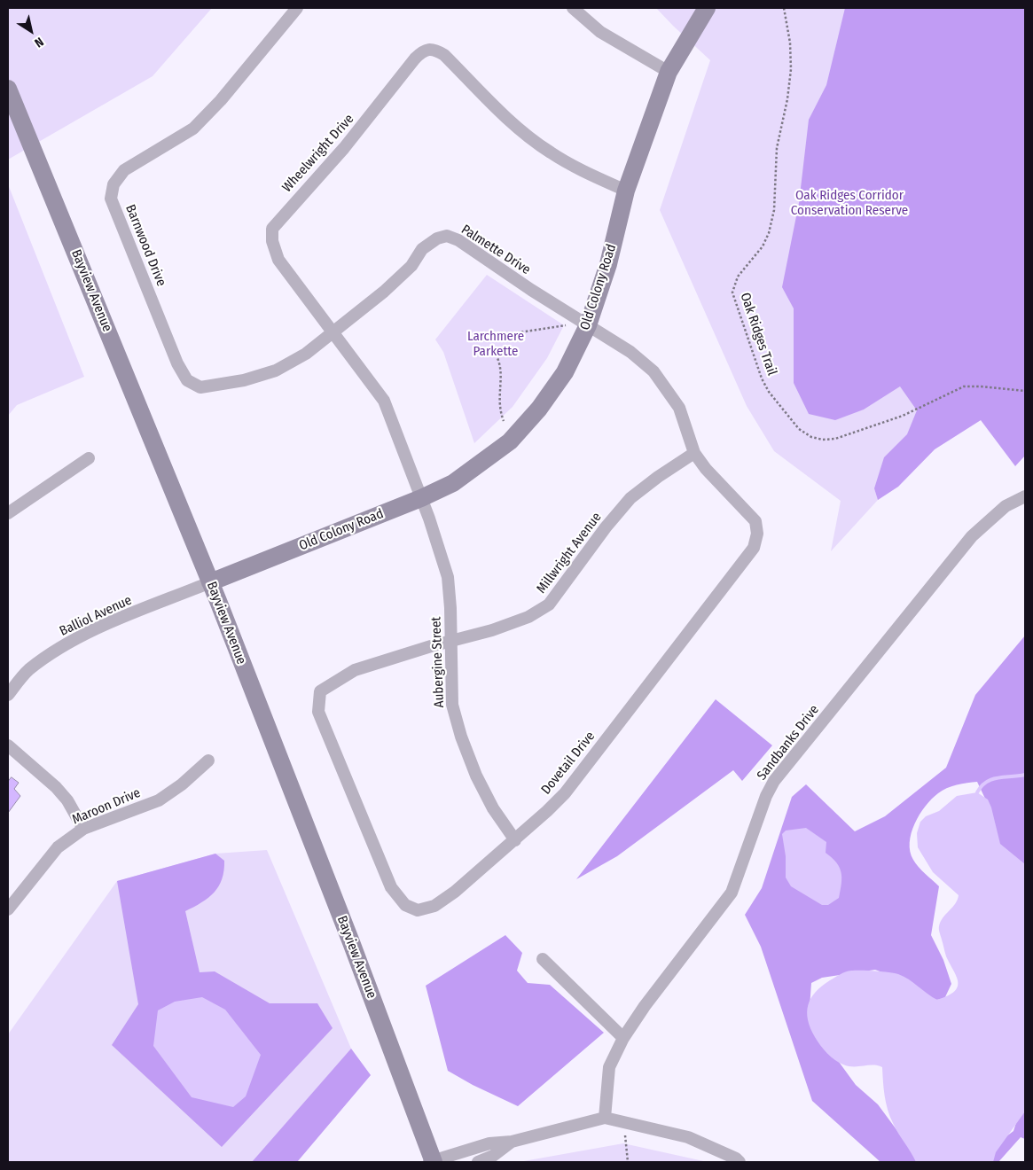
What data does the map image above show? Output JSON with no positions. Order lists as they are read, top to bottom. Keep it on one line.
{"streets":{"main road":["Old Colony Road","Bayview Avenue"],"street":["Wheelwright Drive","Barnwood Drive","Palmette Drive","Millwright Avenue","Balliol Avenue","Aubergine Street","Sandbanks Drive","Dovetail Drive","Maroon Drive"],"path":["Oak Ridges Trail"]},"crossings":[["Wheelwright Drive","Barnwood Drive"],["Wheelwright Drive","Palmette Drive"],["Wheelwright Drive","Old Colony Road"],["Wheelwright Drive","Aubergine Street"],["Barnwood Drive","Palmette Drive"],["Palmette Drive","Old Colony Road"],["Palmette Drive","Dovetail Drive"],["Old Colony Road","Bayview Avenue"],["Old Colony Road","Balliol Avenue"],["Old Colony Road","Aubergine Street"],["Old Colony Road","Dovetail Drive"],["Bayview Avenue","Balliol Avenue"],["Millwright Avenue","Aubergine Street"],["Millwright Avenue","Dovetail Drive"],["Aubergine Street","Dovetail Drive"]],"parks":["Oak Ridges Corridor Conservation Reserve","Larchmere Parkette"],"north":"bottom right"}
